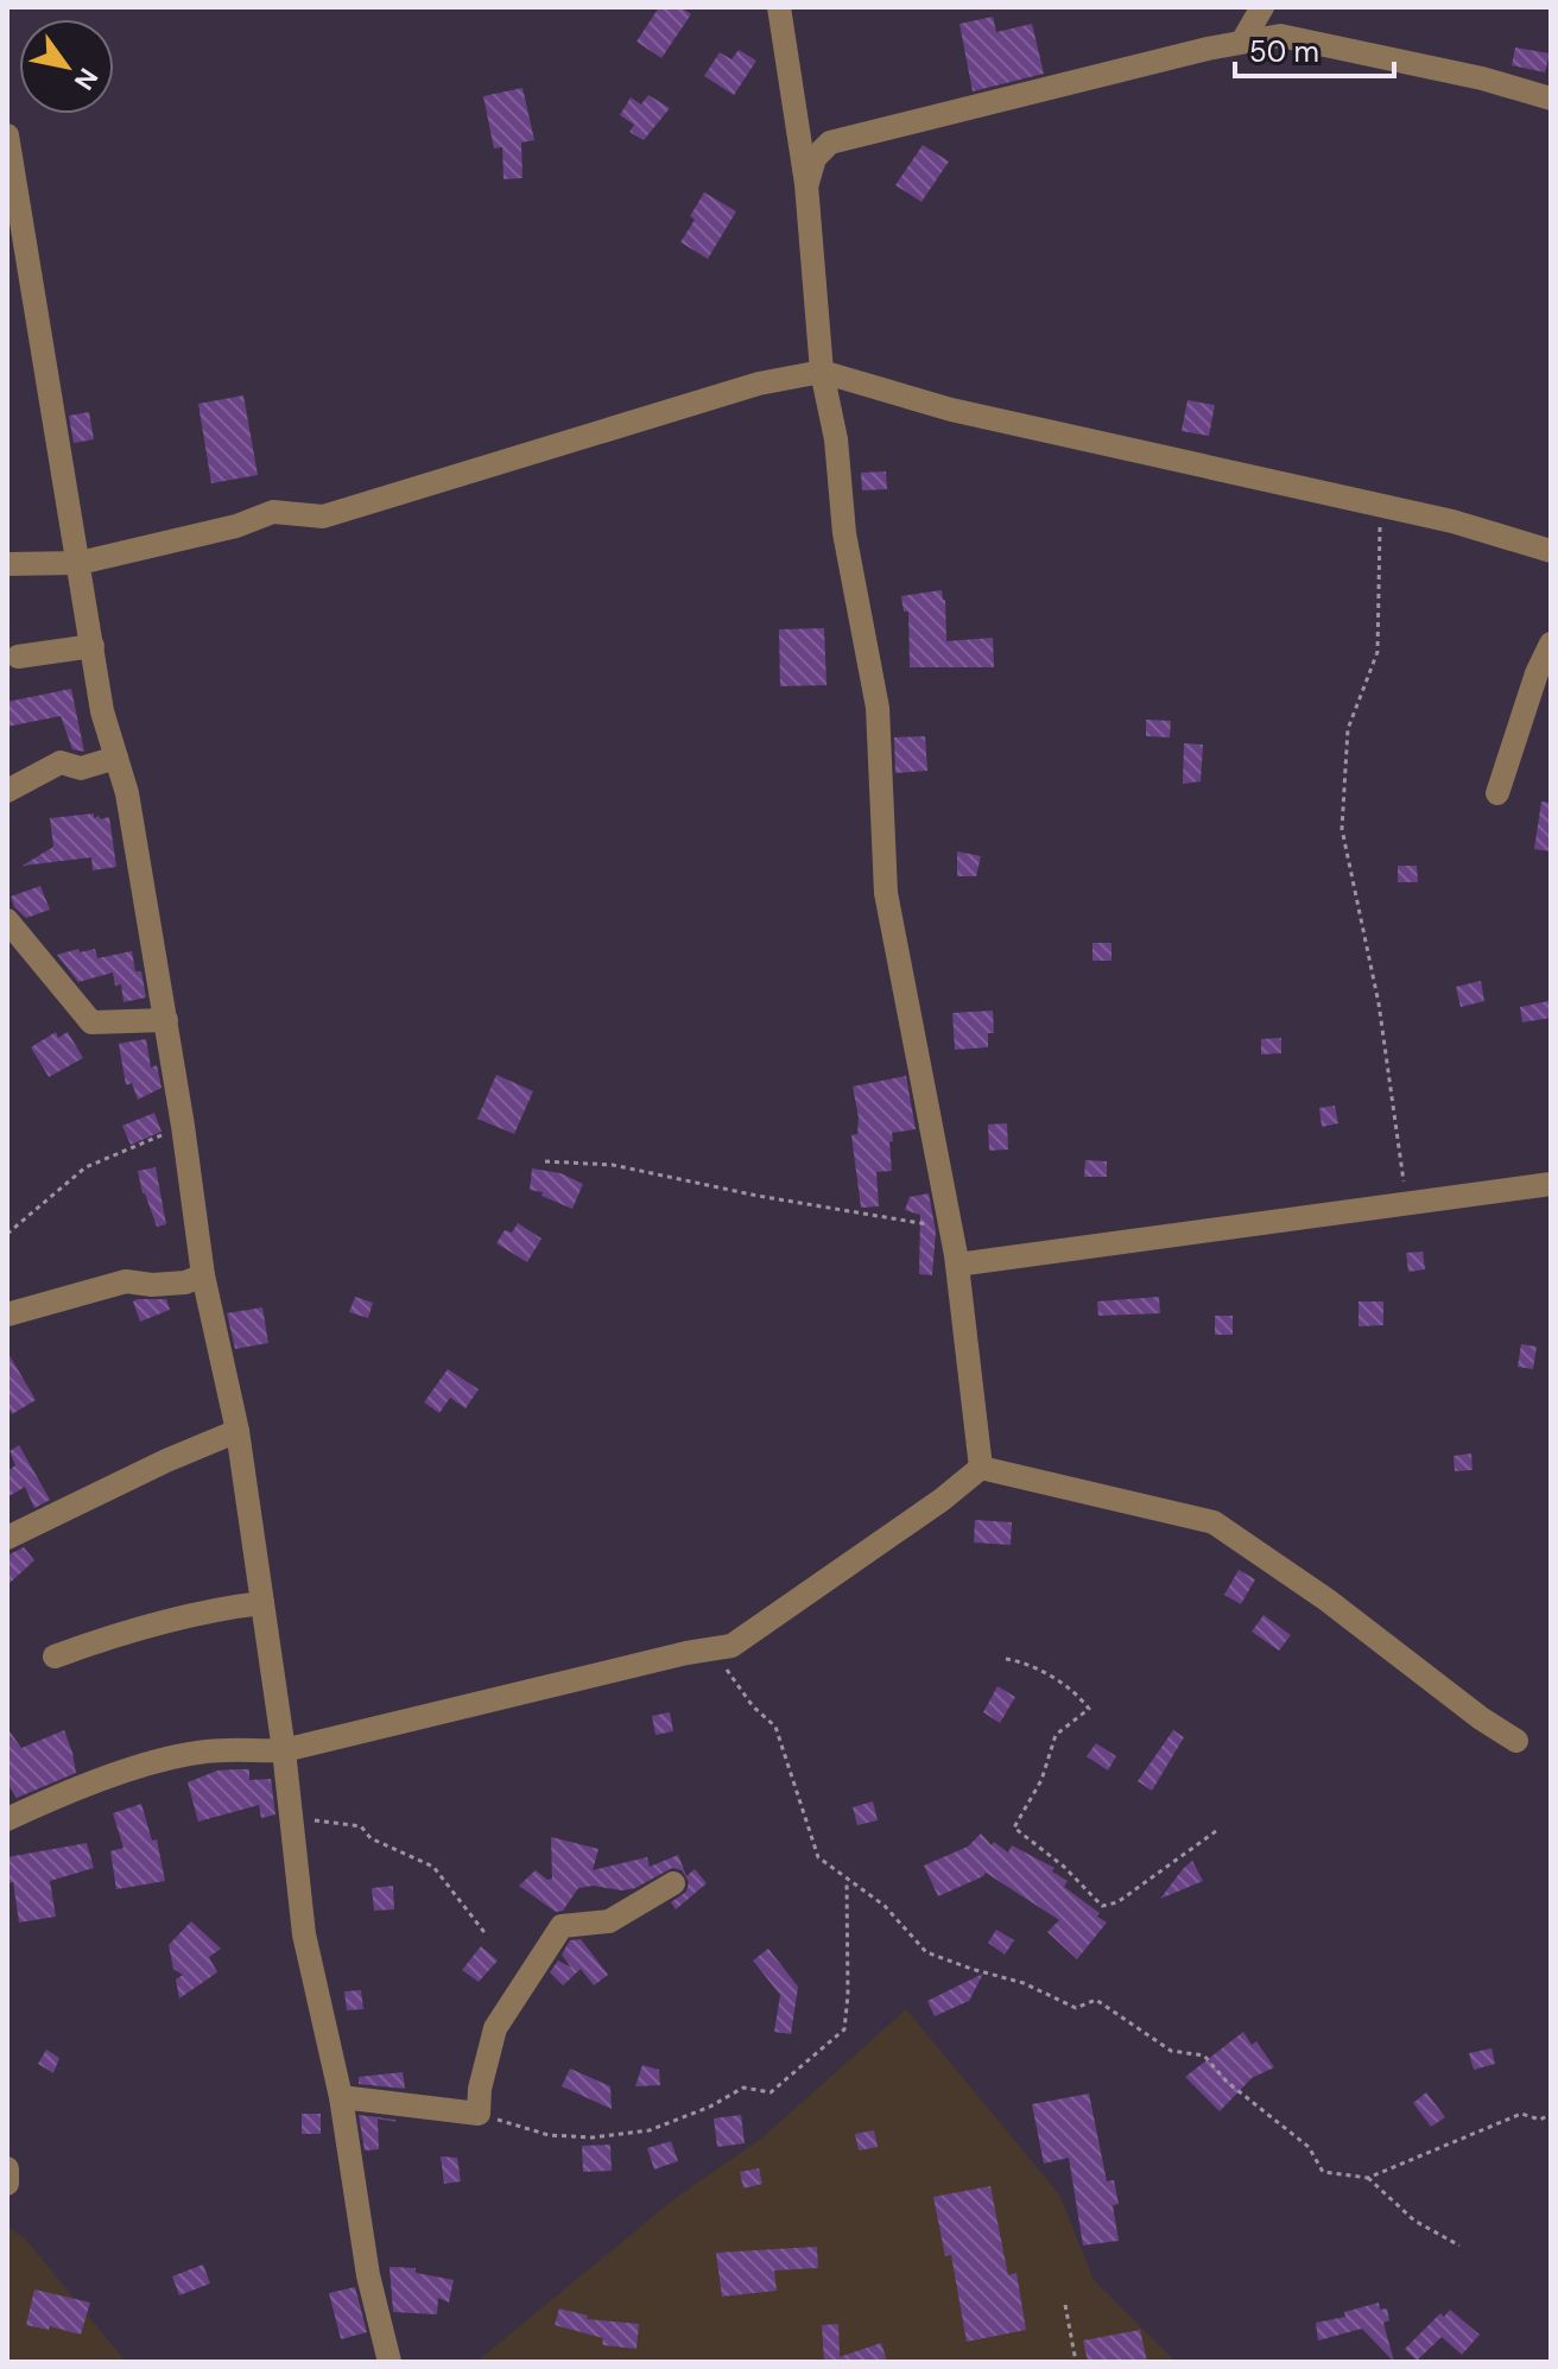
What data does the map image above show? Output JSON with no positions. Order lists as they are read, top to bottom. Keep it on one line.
{"scale_bar":"50 m","north":"bottom right"}
